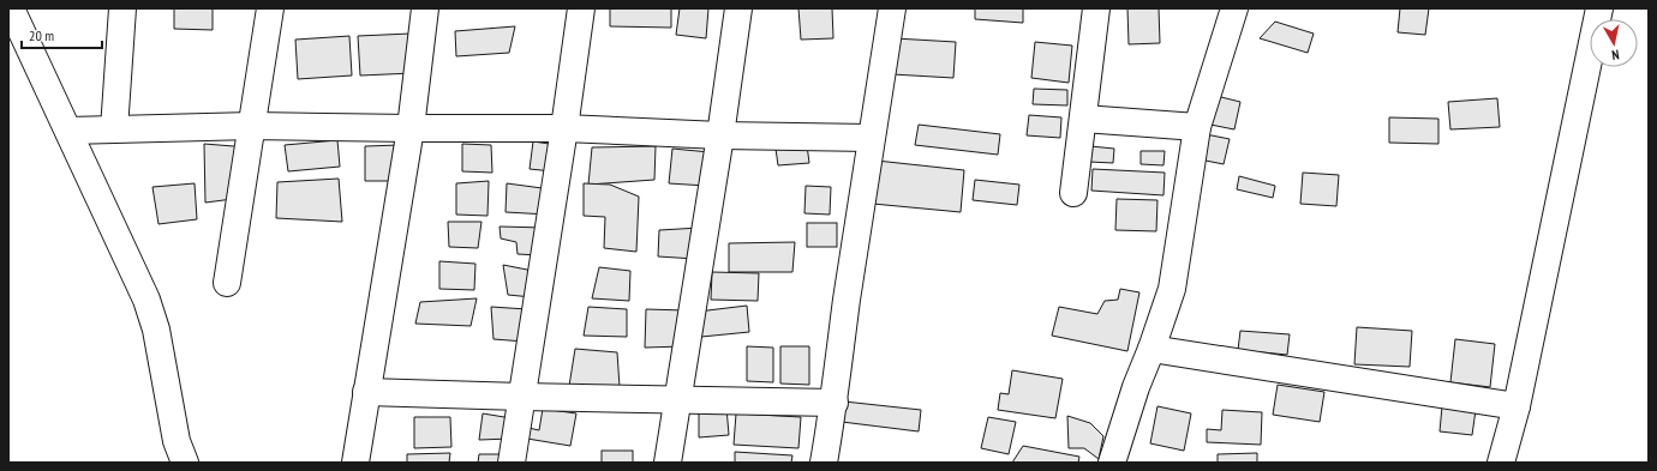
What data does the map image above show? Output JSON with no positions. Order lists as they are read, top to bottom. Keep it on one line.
{"scale_bar":"20 m","north":"bottom"}
